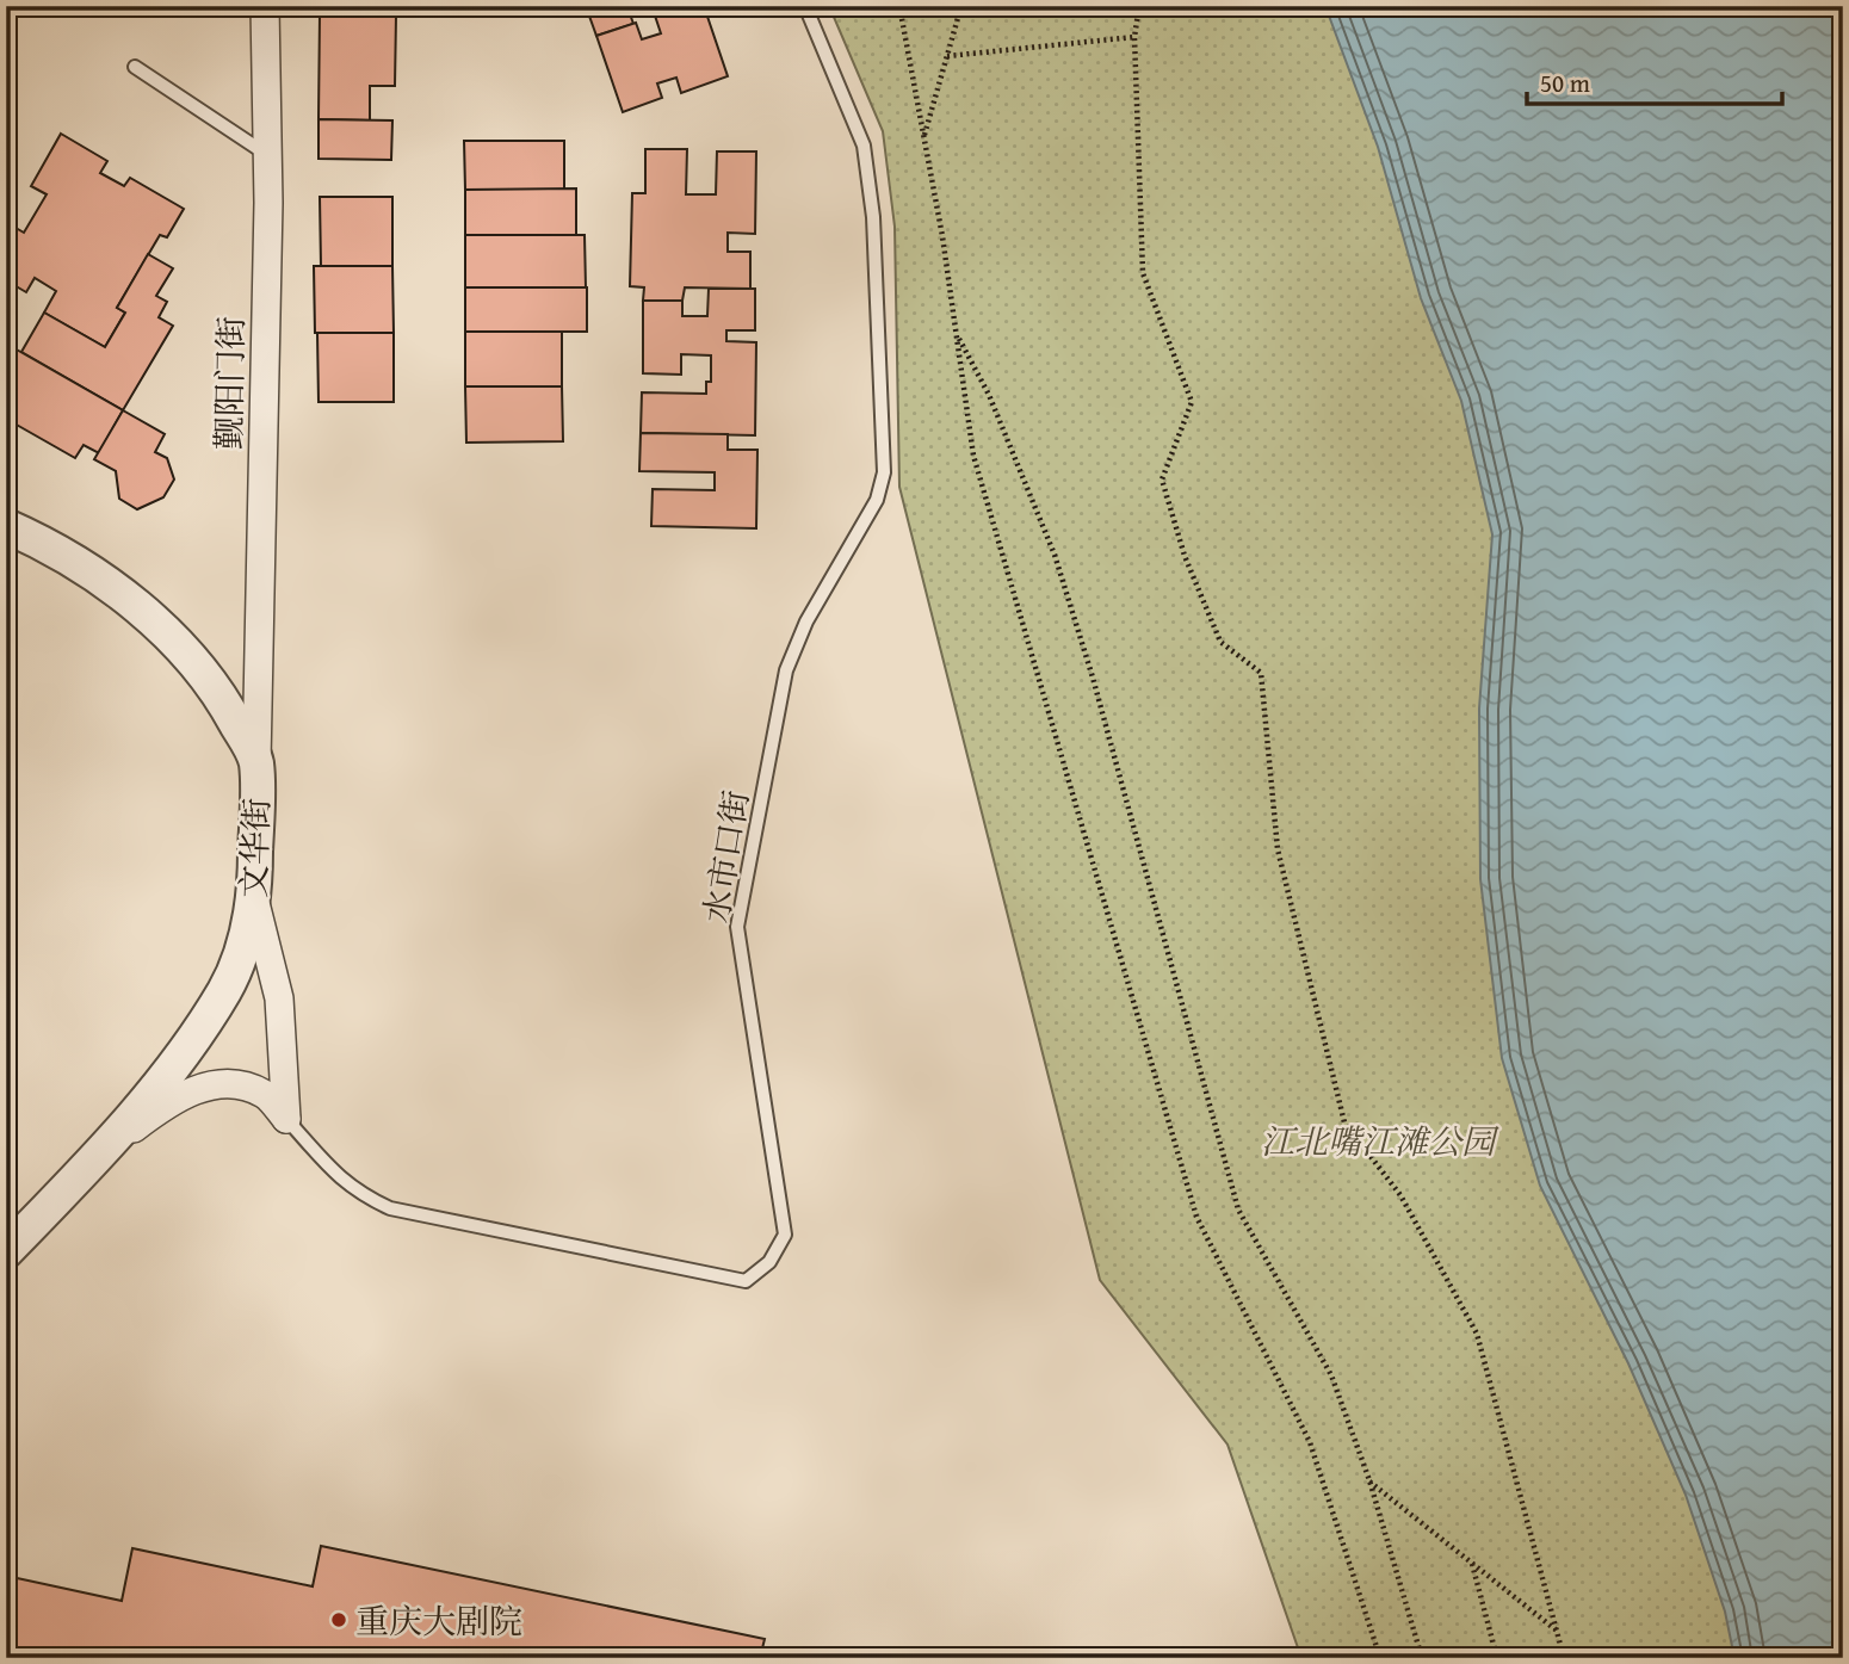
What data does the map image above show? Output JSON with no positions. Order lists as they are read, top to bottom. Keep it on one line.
{"streets":{"street":["觐阳门街","文华街"],"lane":["水市口街"]},"crossings":[["觐阳门街","文华街"]],"parks":["江北嘴江滩公园"],"places":["重庆大剧院"],"scale_bar":"50 m"}
